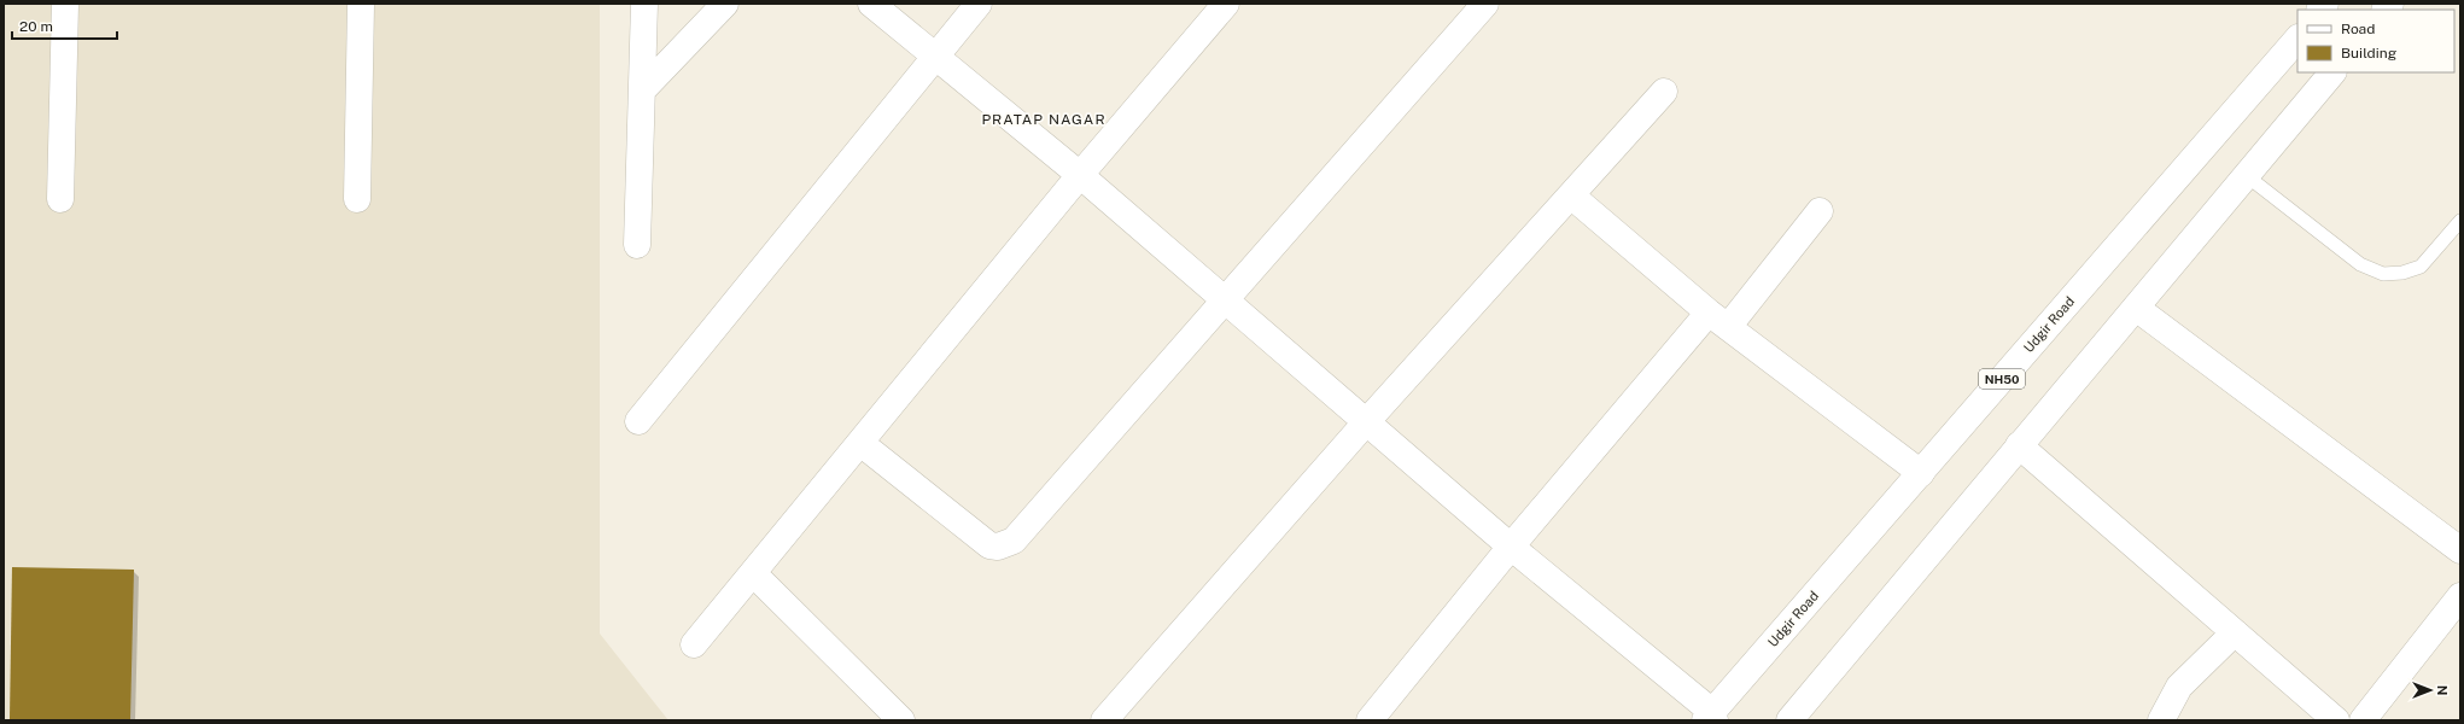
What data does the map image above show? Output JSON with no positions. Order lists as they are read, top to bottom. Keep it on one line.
{"streets":{"main road":["Udgir Road","NH50"]},"districts":["PRATAP NAGAR"],"legend":["Road","Building"],"scale_bar":"20 m","north":"right"}
